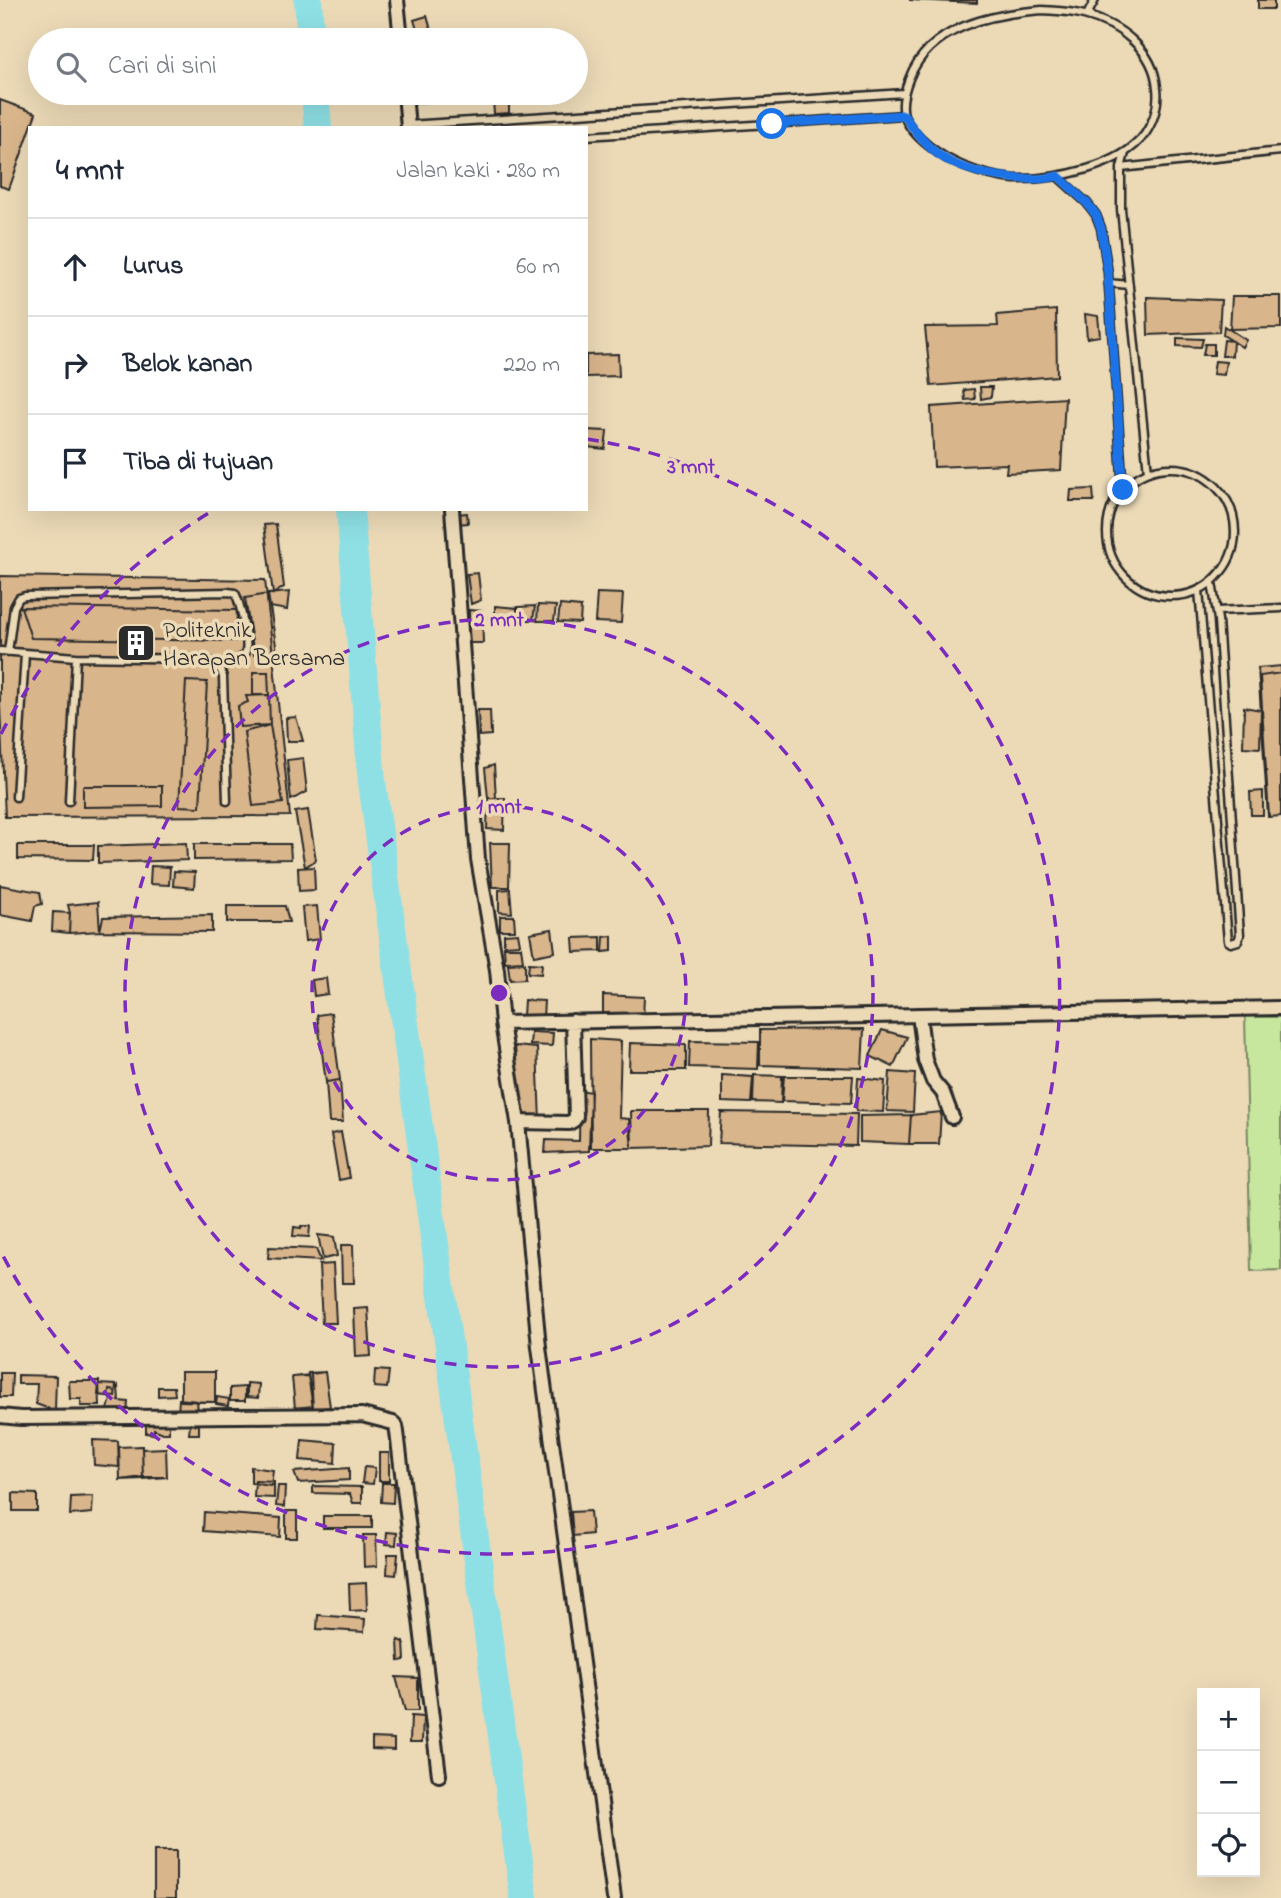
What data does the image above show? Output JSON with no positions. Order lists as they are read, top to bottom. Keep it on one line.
{"places":{"building":["Politeknik Harapan Bersama"]},"page":{"search":"Cari di sini","heading":["4 mnt","Jalan kaki · 280 m"],"list":[["Lurus","60 m"],["Belok kanan","220 m"],"Tiba di tujuan"],"map_buttons":["+","−"]},"rings":["3 mnt","2 mnt","1 mnt"]}
